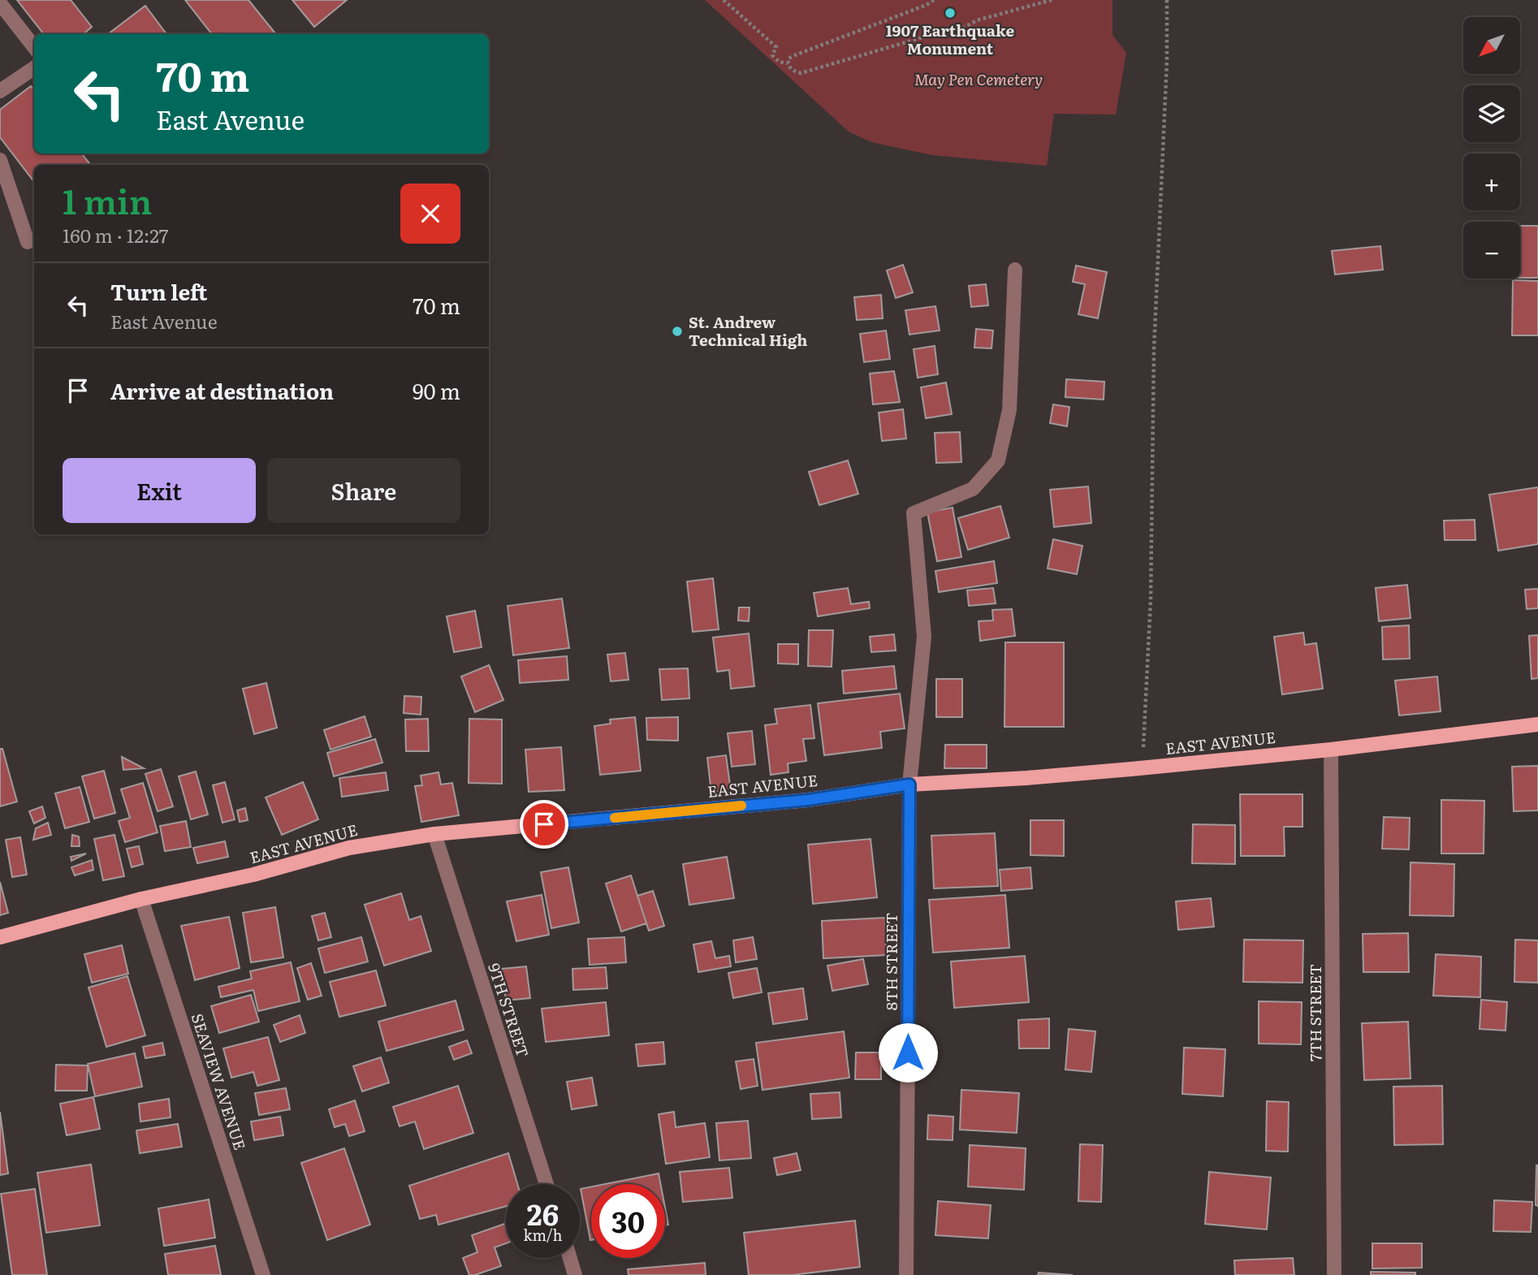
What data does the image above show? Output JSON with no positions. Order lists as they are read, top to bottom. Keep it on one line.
{"streets":{"main road":["EAST AVENUE"],"street":["8TH STREET","9TH STREET","7TH STREET","SEAVIEW AVENUE"]},"crossings":[["EAST AVENUE","8TH STREET"],["EAST AVENUE","9TH STREET"],["EAST AVENUE","7TH STREET"],["EAST AVENUE","SEAVIEW AVENUE"]],"parks":["May Pen Cemetery"],"places":["1907 Earthquake Monument","St. Andrew Technical High"],"north":"bottom left","page":{"map_buttons":["+","−"],"turn":["70 m","East Avenue"],"heading":["1 min","160 m · 12:27"],"list":[{"name":"Turn left","note":"East Avenue","value":"70 m"},{"name":"Arrive at destination","value":"90 m"}],"buttons":["Exit","Share"],"speed":"26 km/h","limit":"30"}}
